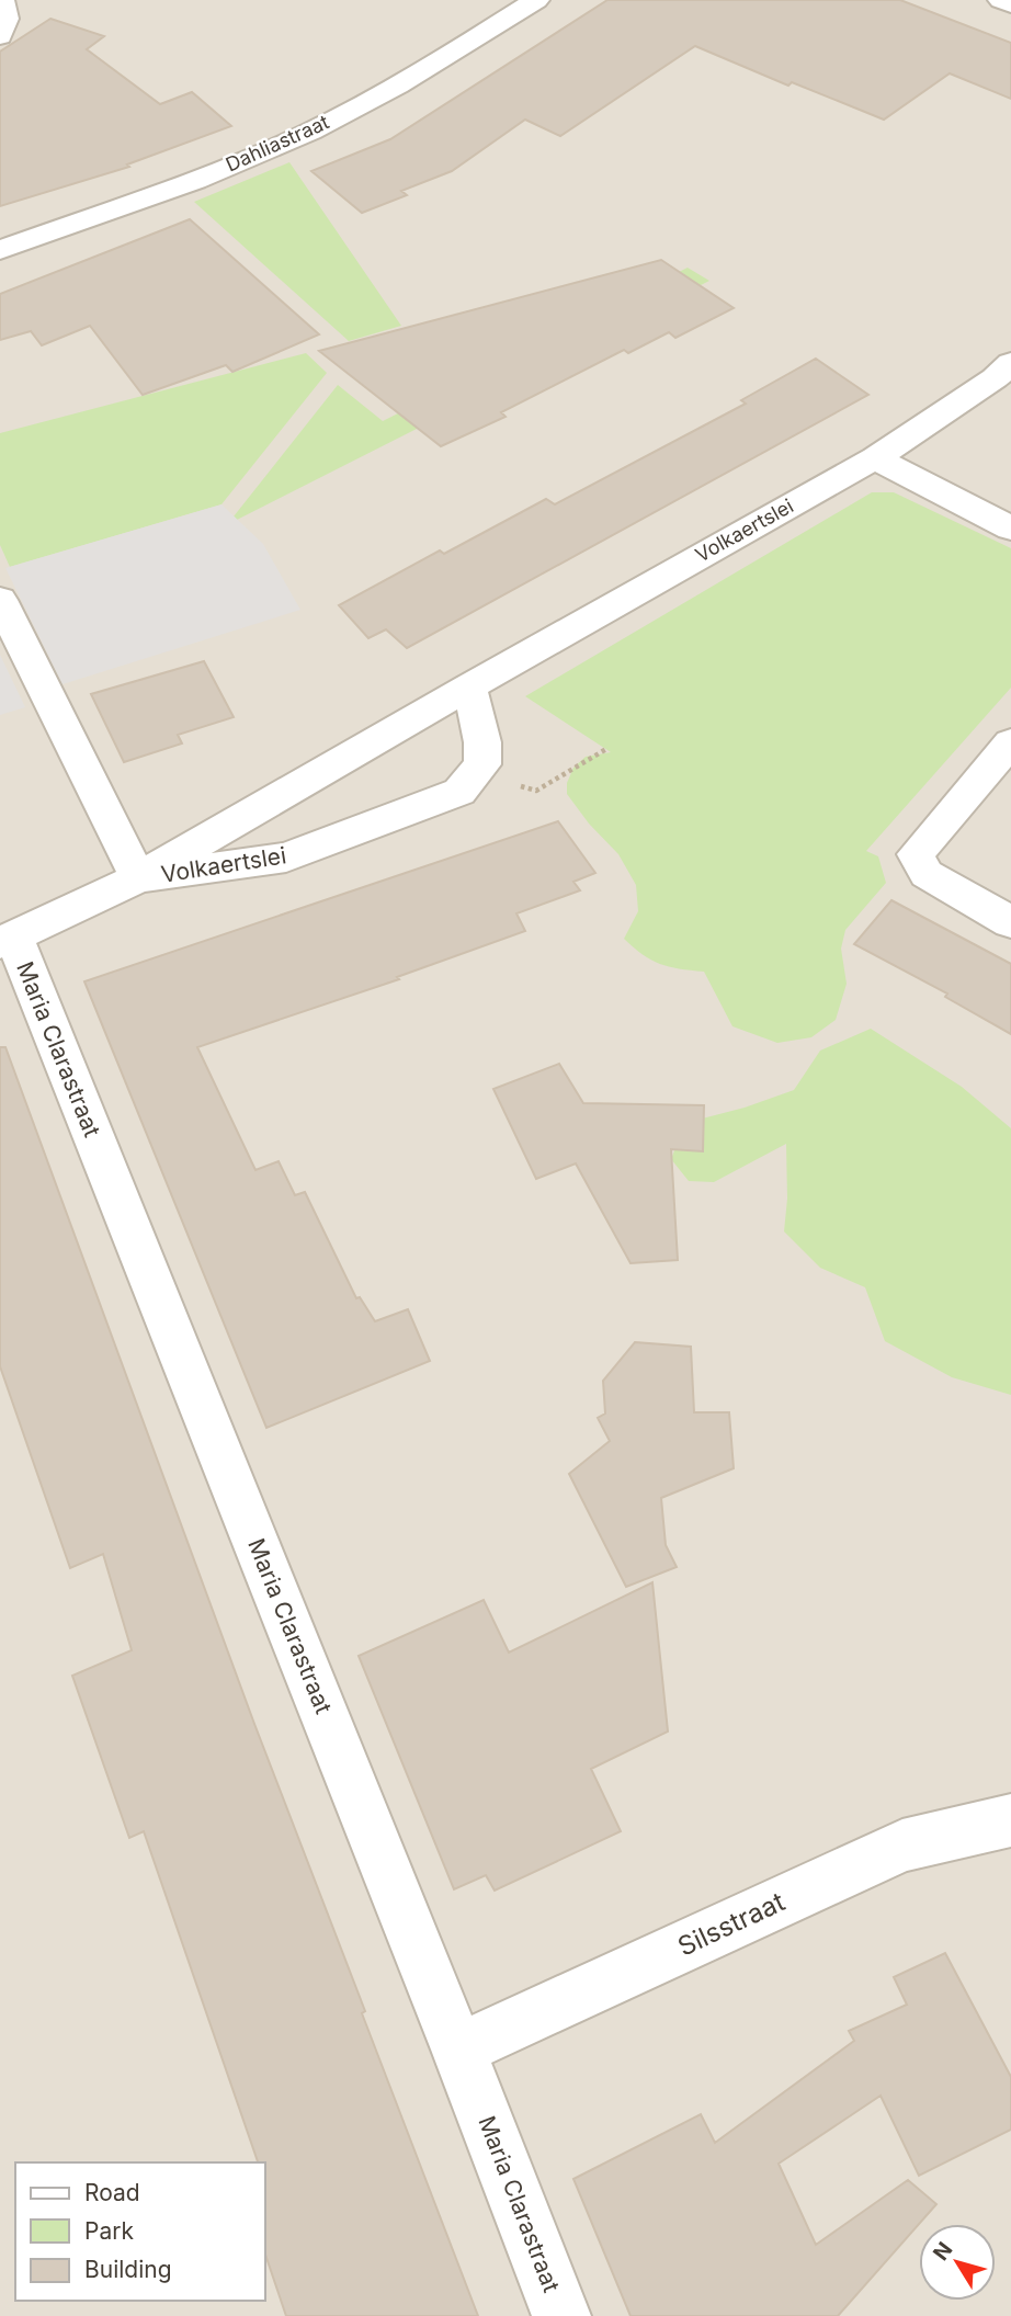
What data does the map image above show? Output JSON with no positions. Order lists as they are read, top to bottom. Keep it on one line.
{"streets":{"street":["Dahliastraat","Volkaertslei","Maria Clarastraat","Silsstraat"]},"crossings":[["Volkaertslei","Maria Clarastraat"],["Maria Clarastraat","Silsstraat"]],"legend":["Road","Park","Building"],"north":"top left"}
